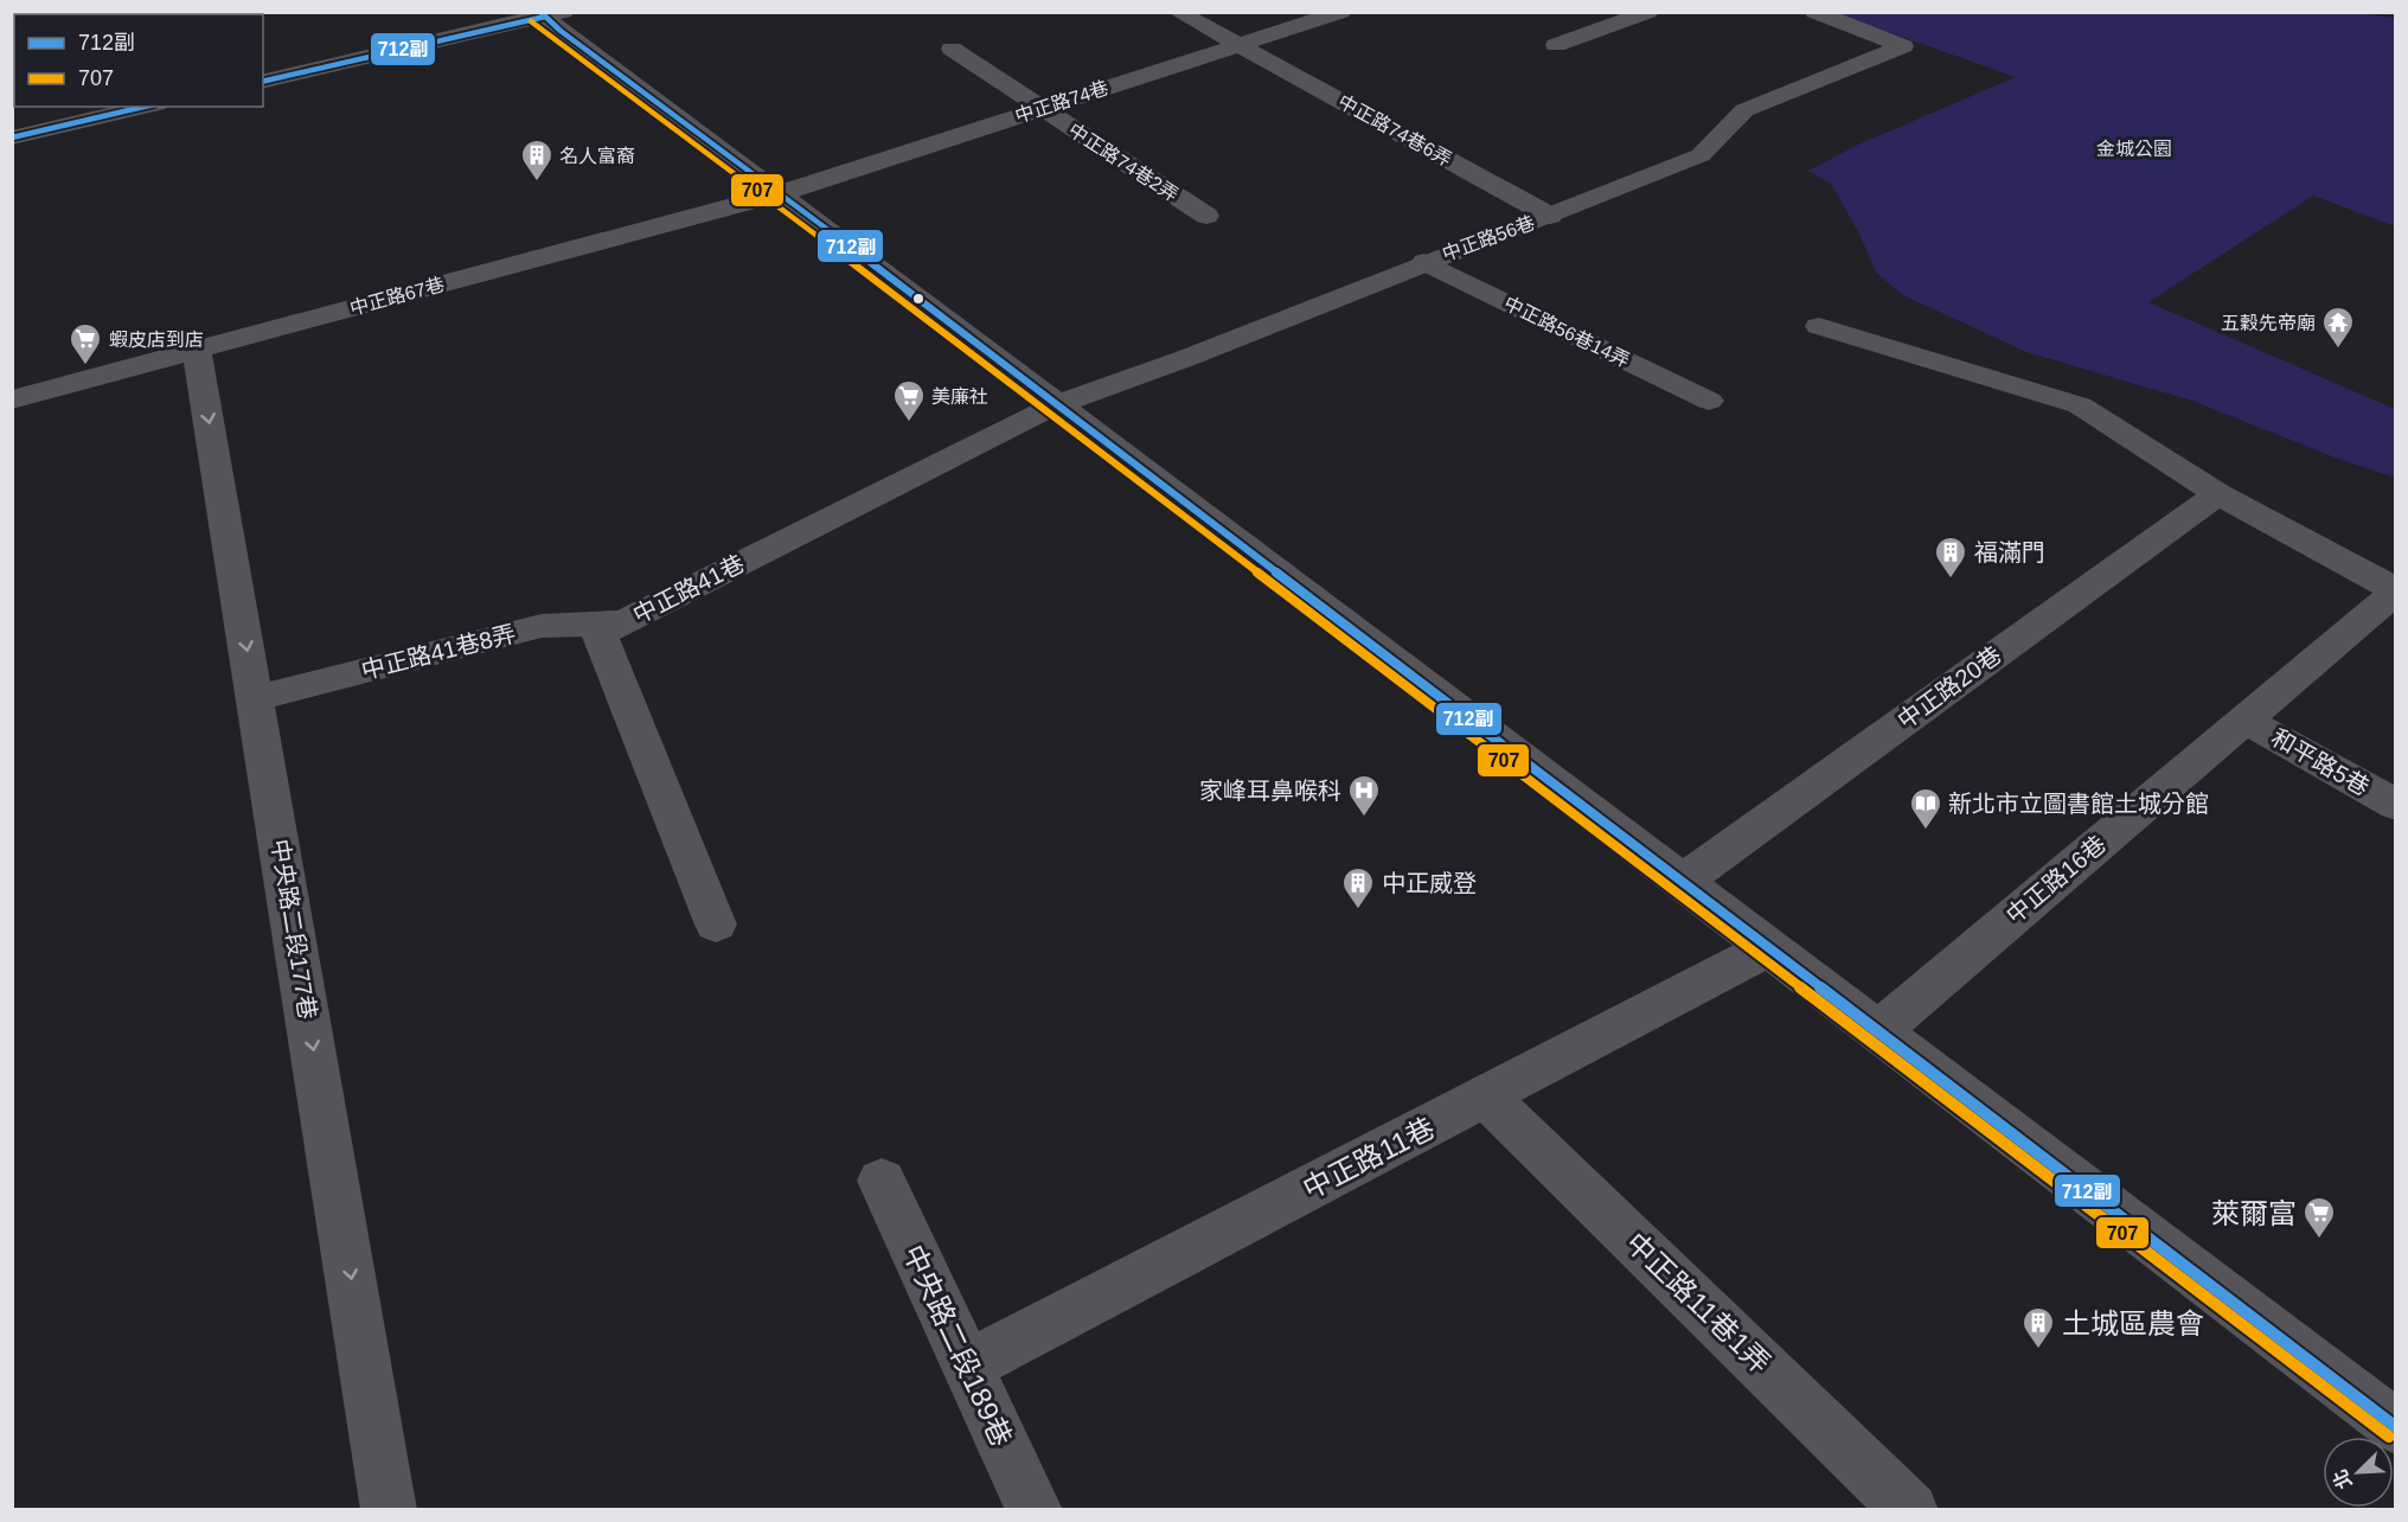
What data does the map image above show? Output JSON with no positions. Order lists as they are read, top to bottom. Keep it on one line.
{"streets":{"street":["中正路74巷","中正路74巷6弄","中正路74巷2弄","中正路56巷","中正路67巷","中正路56巷14弄","中正路41巷","中正路41巷8弄","中正路20巷","和平路5巷","中正路16巷","中央路二段177巷","中正路11巷","中正路11巷1弄","中央路二段189巷"]},"crossings":[["中正路74巷","中正路74巷6弄"],["中正路74巷","中正路74巷2弄"],["中正路74巷","中正路67巷"],["中正路74巷6弄","中正路56巷"],["中正路56巷","中正路56巷14弄"],["中正路56巷","中正路41巷"],["中正路67巷","中央路二段177巷"],["中正路41巷","中正路41巷8弄"],["中正路41巷8弄","中央路二段177巷"],["中正路20巷","中正路16巷"],["和平路5巷","中正路16巷"],["中正路11巷","中正路11巷1弄"],["中正路11巷","中央路二段189巷"]],"one_way":["中央路二段177巷"],"parks":["金城公園"],"places":{"building":["名人富裔","福滿門","中正威登","土城區農會"],"temple":["五穀先帝廟"],"supermarket":["蝦皮店到店","美廉社","萊爾富"],"hospital":["家峰耳鼻喉科"],"library":["新北市立圖書館土城分館"]},"lines":["transit line 712副","transit line 707"],"legend":["712副","707"],"north":"bottom left"}
